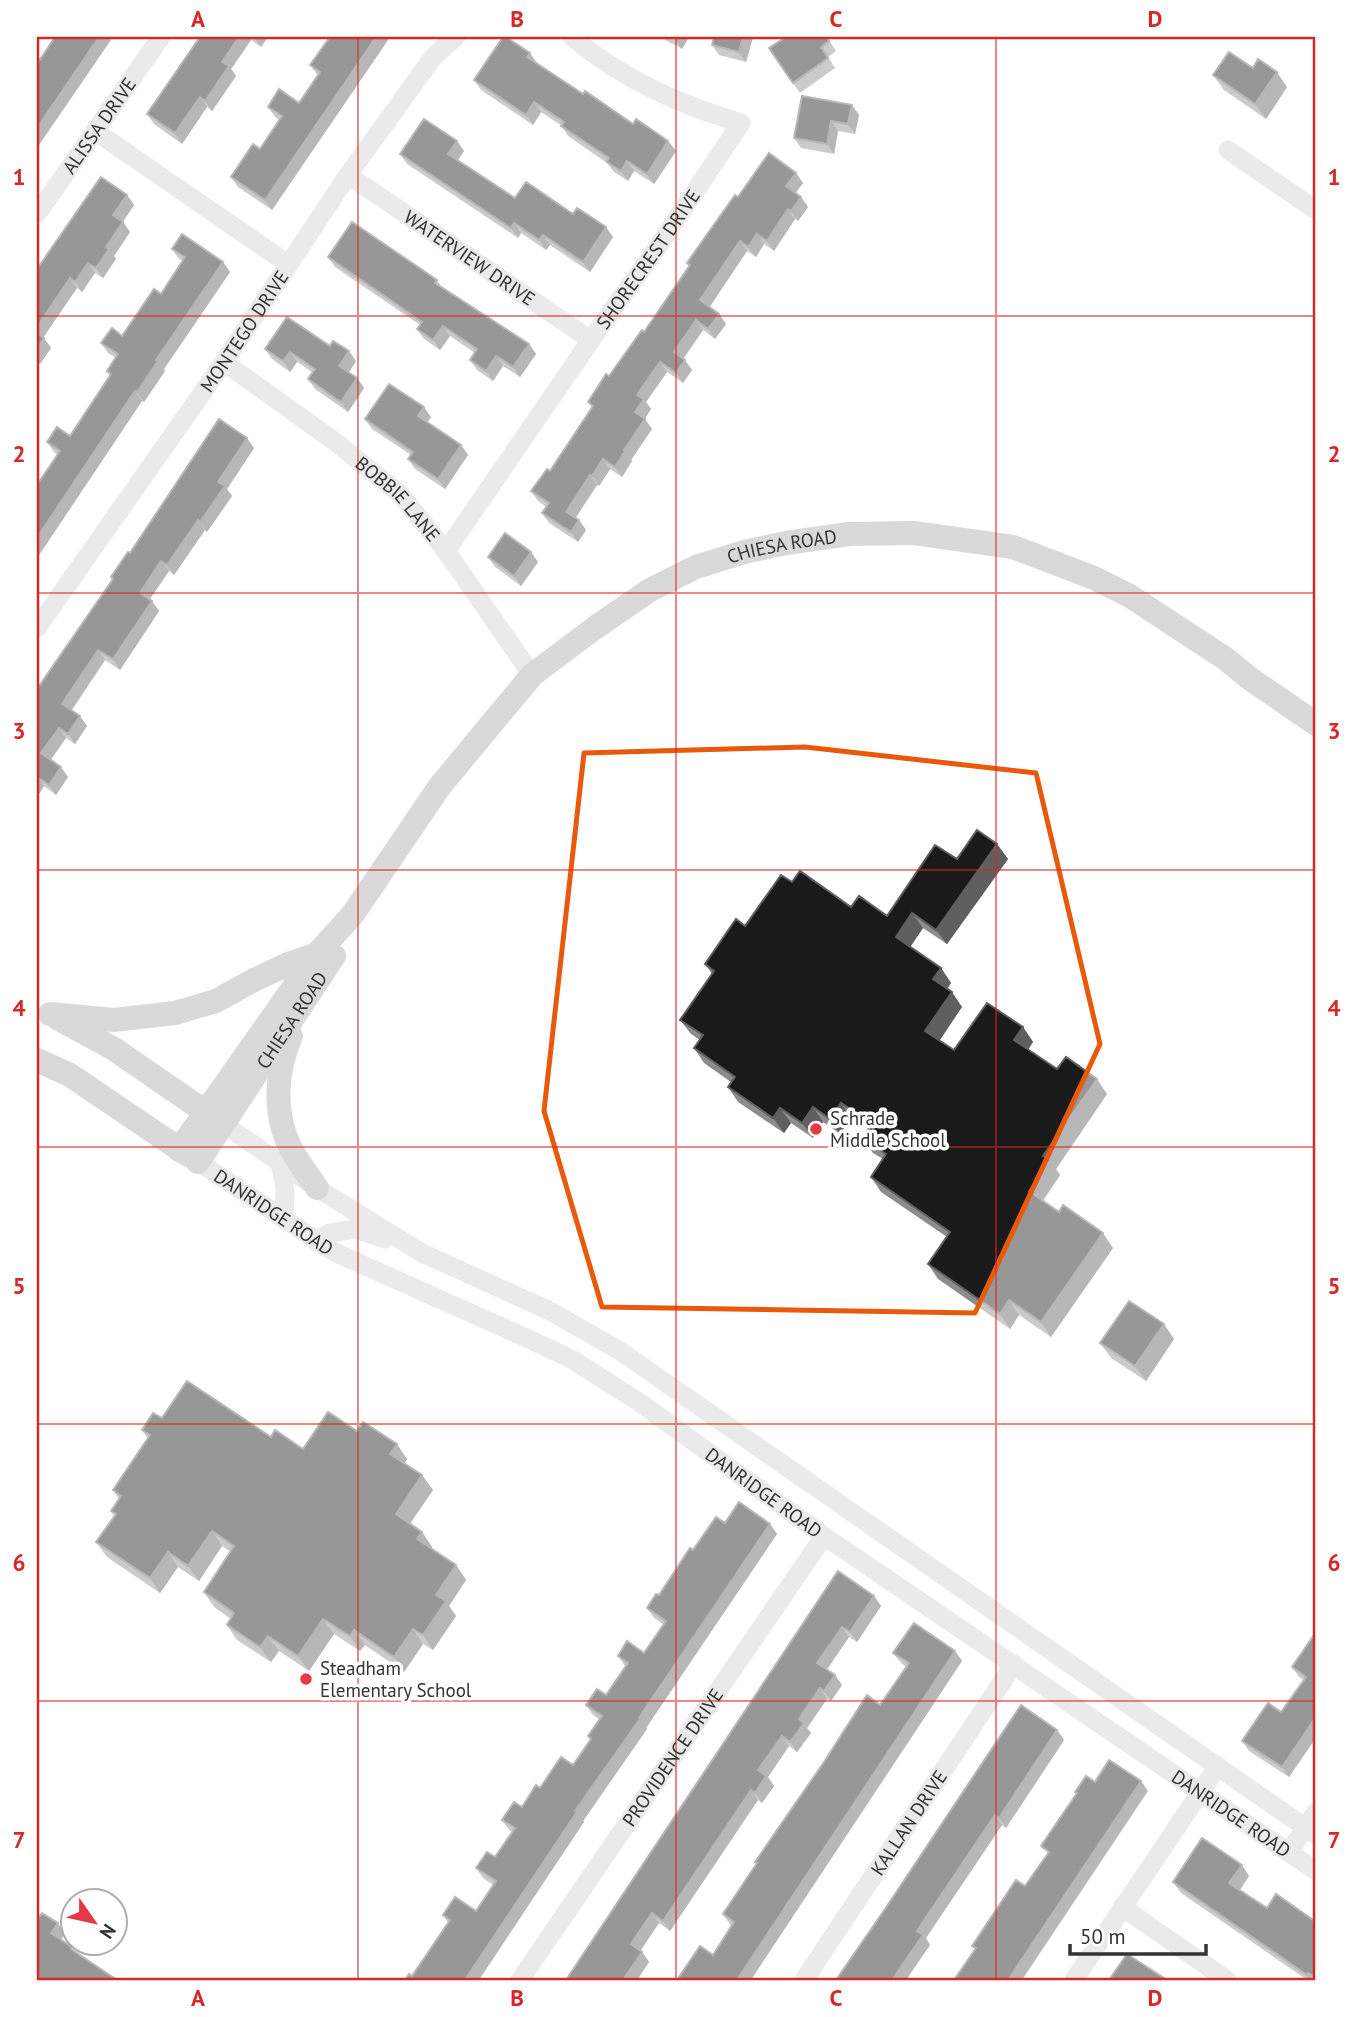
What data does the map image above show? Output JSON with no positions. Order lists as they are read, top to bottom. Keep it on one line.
{"streets":{"main road":["CHIESA ROAD"],"street":["ALISSA DRIVE","WATERVIEW DRIVE","SHORECREST DRIVE","MONTEGO DRIVE","BOBBIE LANE","DANRIDGE ROAD","PROVIDENCE DRIVE","KALLAN DRIVE"]},"crossings":[["WATERVIEW DRIVE","SHORECREST DRIVE"],["WATERVIEW DRIVE","MONTEGO DRIVE"],["SHORECREST DRIVE","BOBBIE LANE"],["MONTEGO DRIVE","BOBBIE LANE"],["BOBBIE LANE","CHIESA ROAD"],["CHIESA ROAD","DANRIDGE ROAD"],["DANRIDGE ROAD","PROVIDENCE DRIVE"],["DANRIDGE ROAD","KALLAN DRIVE"]],"places":["Schrade Middle School","Steadham Elementary School"],"scale_bar":"50 m","north":"bottom right","grid":{"columns":["A","B","C","D"],"rows":["1","2","3","4","5","6","7"]}}
